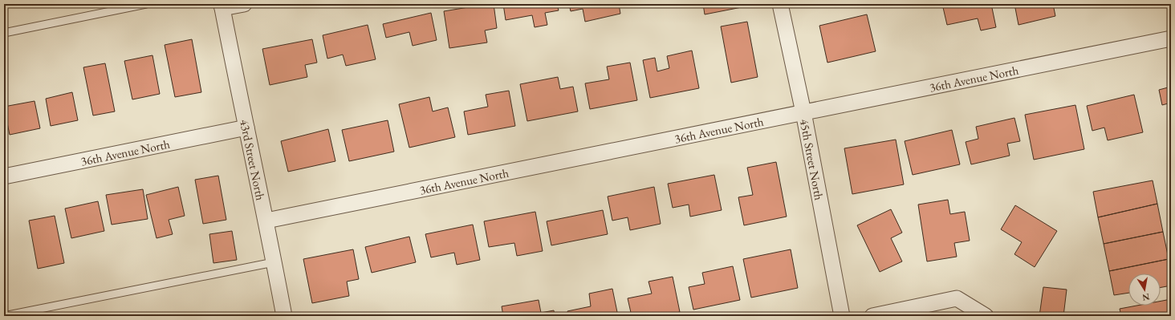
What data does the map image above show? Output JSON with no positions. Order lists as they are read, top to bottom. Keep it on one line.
{"streets":{"street":["36th Avenue North","43rd Street North","45th Street North"]},"crossings":[["36th Avenue North","43rd Street North"],["36th Avenue North","45th Street North"]],"north":"bottom"}
